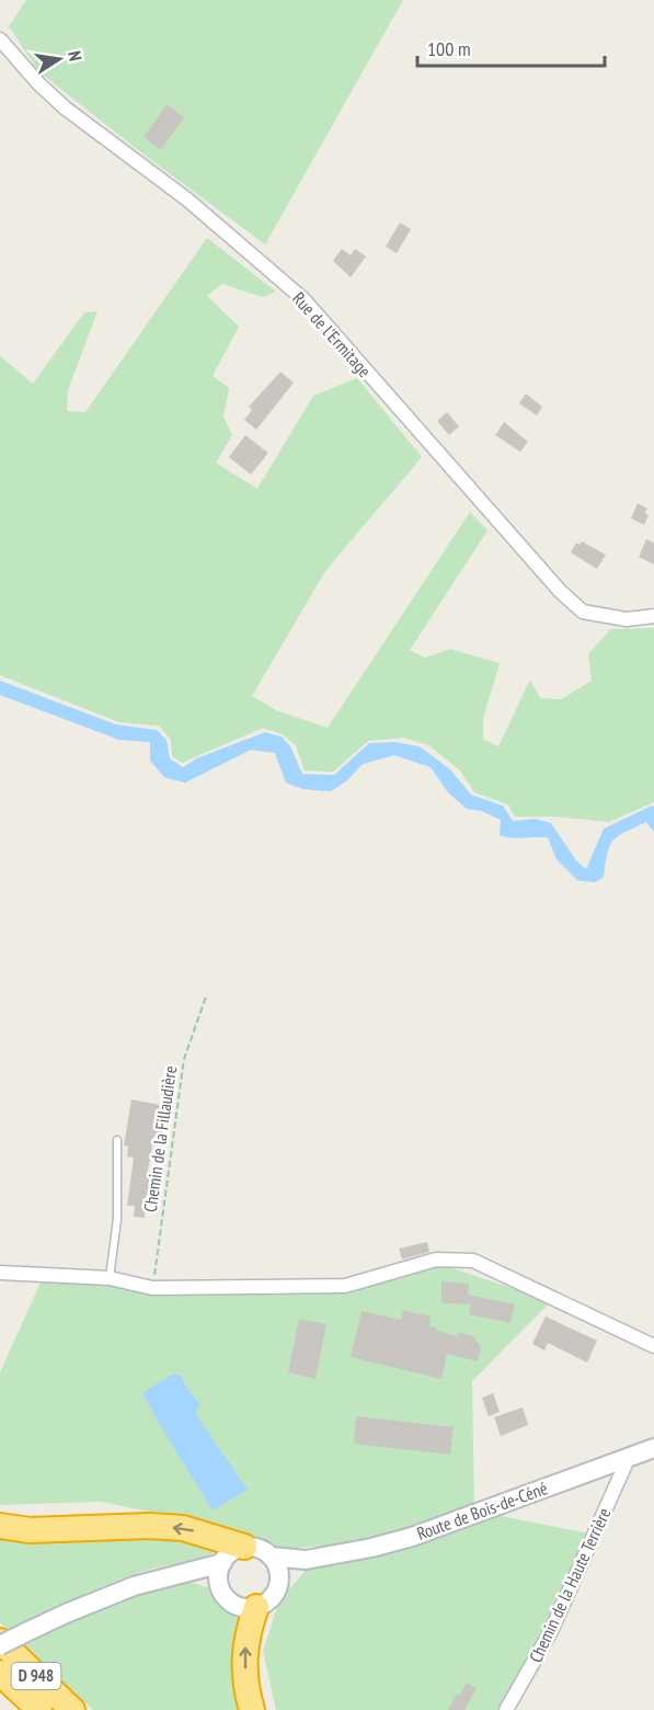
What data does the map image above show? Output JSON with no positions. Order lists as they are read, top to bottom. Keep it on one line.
{"streets":{"highway":["D 948"],"street":["Rue de l'Ermitage","Route de Bois-de-Céné","Chemin de la Haute Terrière"],"path":["Chemin de la Fillaudière"]},"crossings":[["Route de Bois-de-Céné","Chemin de la Haute Terrière"]],"scale_bar":"100 m","north":"right"}
